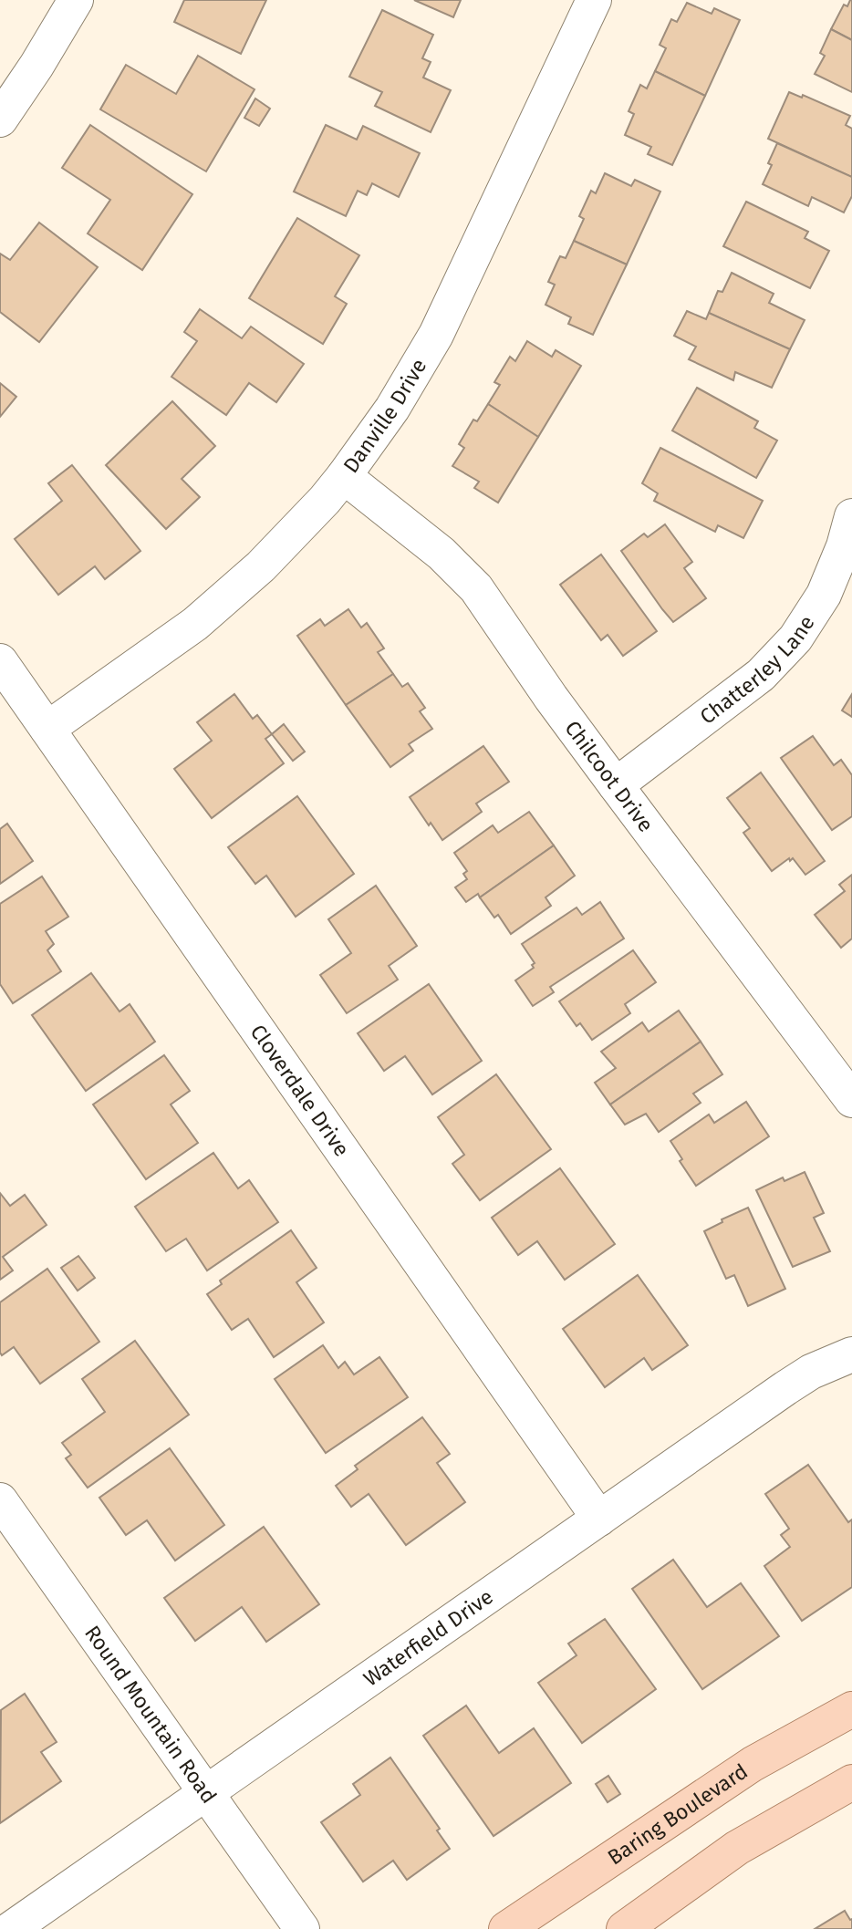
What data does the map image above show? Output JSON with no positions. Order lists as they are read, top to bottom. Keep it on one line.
{"streets":{"main road":["Baring Boulevard"],"street":["Danville Drive","Chatterley Lane","Chilcoot Drive","Cloverdale Drive","Waterfield Drive","Round Mountain Road"]},"crossings":[["Danville Drive","Chilcoot Drive"],["Danville Drive","Cloverdale Drive"],["Chatterley Lane","Chilcoot Drive"],["Cloverdale Drive","Waterfield Drive"],["Waterfield Drive","Round Mountain Road"]]}
